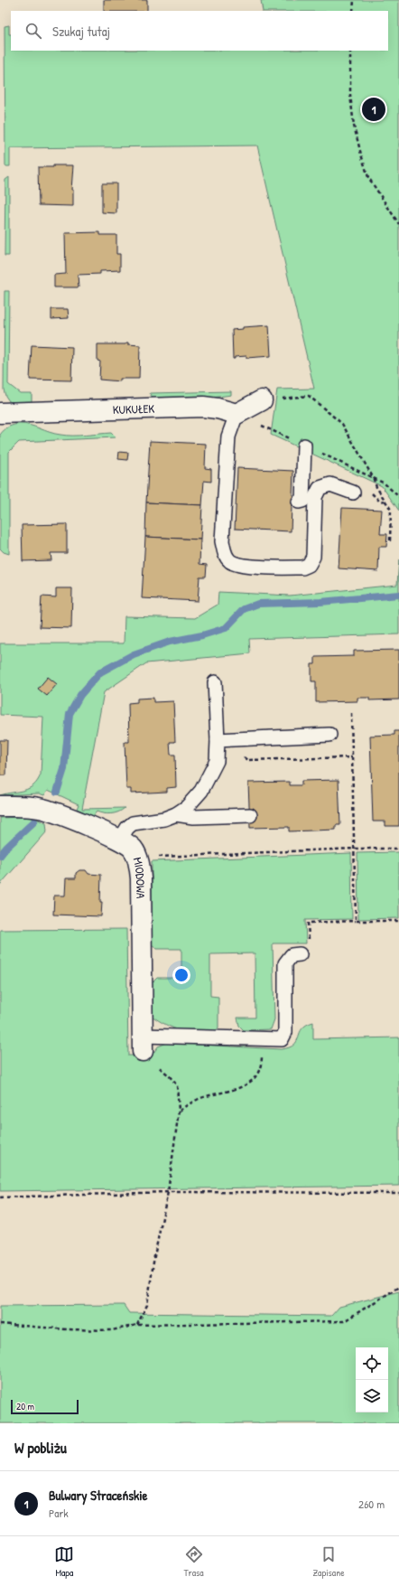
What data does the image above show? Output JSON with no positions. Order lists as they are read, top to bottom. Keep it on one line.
{"streets":{"street":["KUKUŁEK","MIODOWA"]},"scale_bar":"20 m","page":{"search":"Szukaj tutaj","pins":"1","scale":"20 m","heading":"W pobliżu","list":[{"mark":"1","name":"Bulwary Straceńskie","note":"Park","value":"260 m"}],"nav":["Mapa","Trasa","Zapisane"]}}
